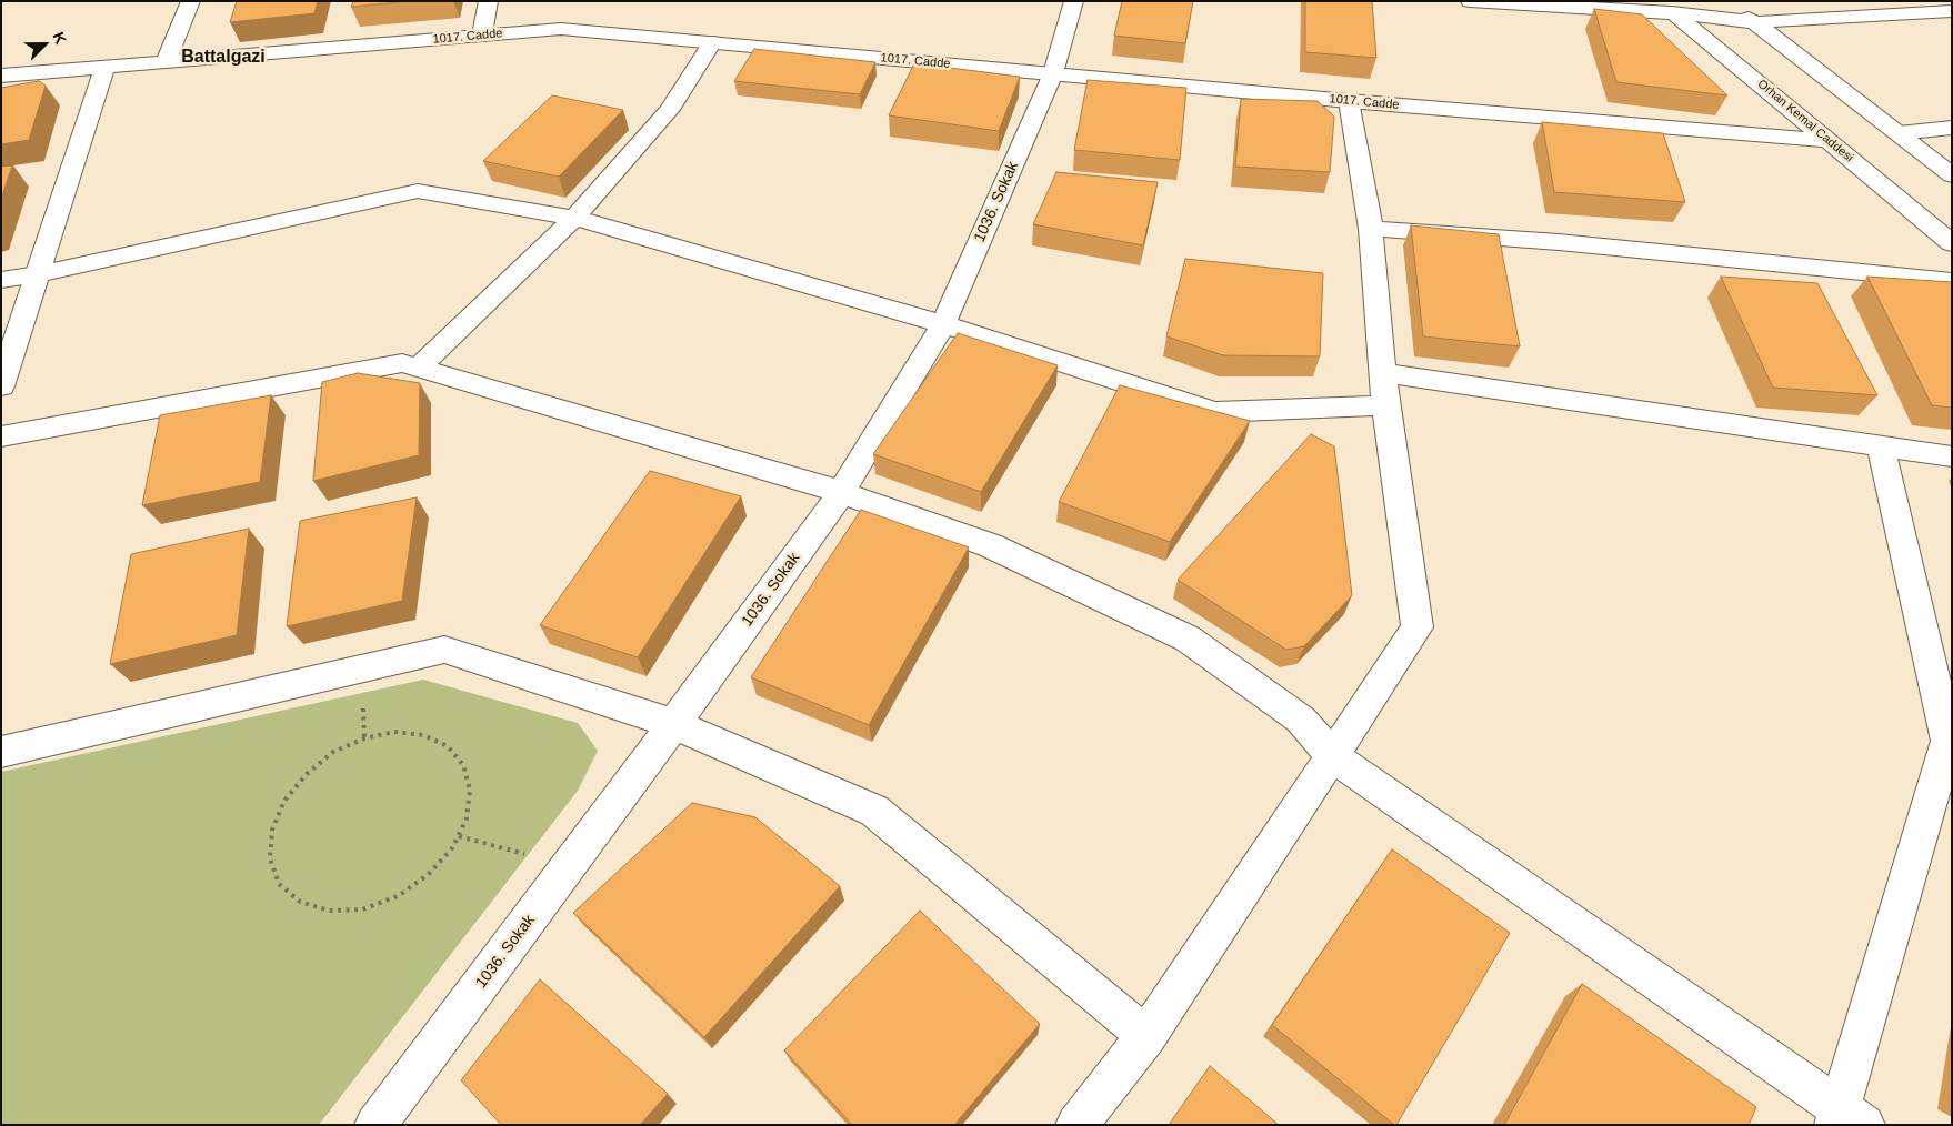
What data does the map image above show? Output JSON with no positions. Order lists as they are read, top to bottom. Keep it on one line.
{"streets":{"street":["1017. Cadde","Orhan Kemal Caddesi","1036. Sokak"]},"crossings":[["1017. Cadde","Orhan Kemal Caddesi"],["1017. Cadde","1036. Sokak"]],"districts":["Battalgazi"],"north":"top right"}
